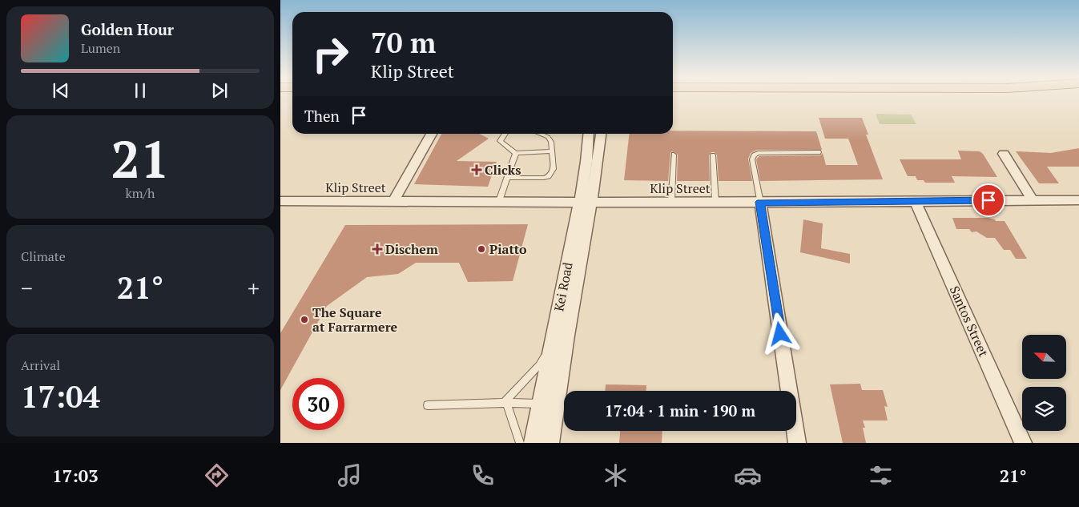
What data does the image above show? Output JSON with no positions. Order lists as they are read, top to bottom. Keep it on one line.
{"streets":{"street":["Klip Street","Kei Road","Santos Street"]},"crossings":[["Klip Street","Kei Road"],["Klip Street","Santos Street"]],"places":{"health":["Clicks","Dischem"],"other":["Piatto","The Square at Farrarmere"]},"north":"top left","page":{"turn":["70 m","Klip Street"],"song":["Golden Hour","Lumen"],"then":"Then","tile":[["21","km/h"],"Climate",["Arrival","17:04"]],"heat":["−","21°","+"],"limit":"30","trip":"17:04 · 1 min · 190 m","tabs":["17:03","21°"]}}
